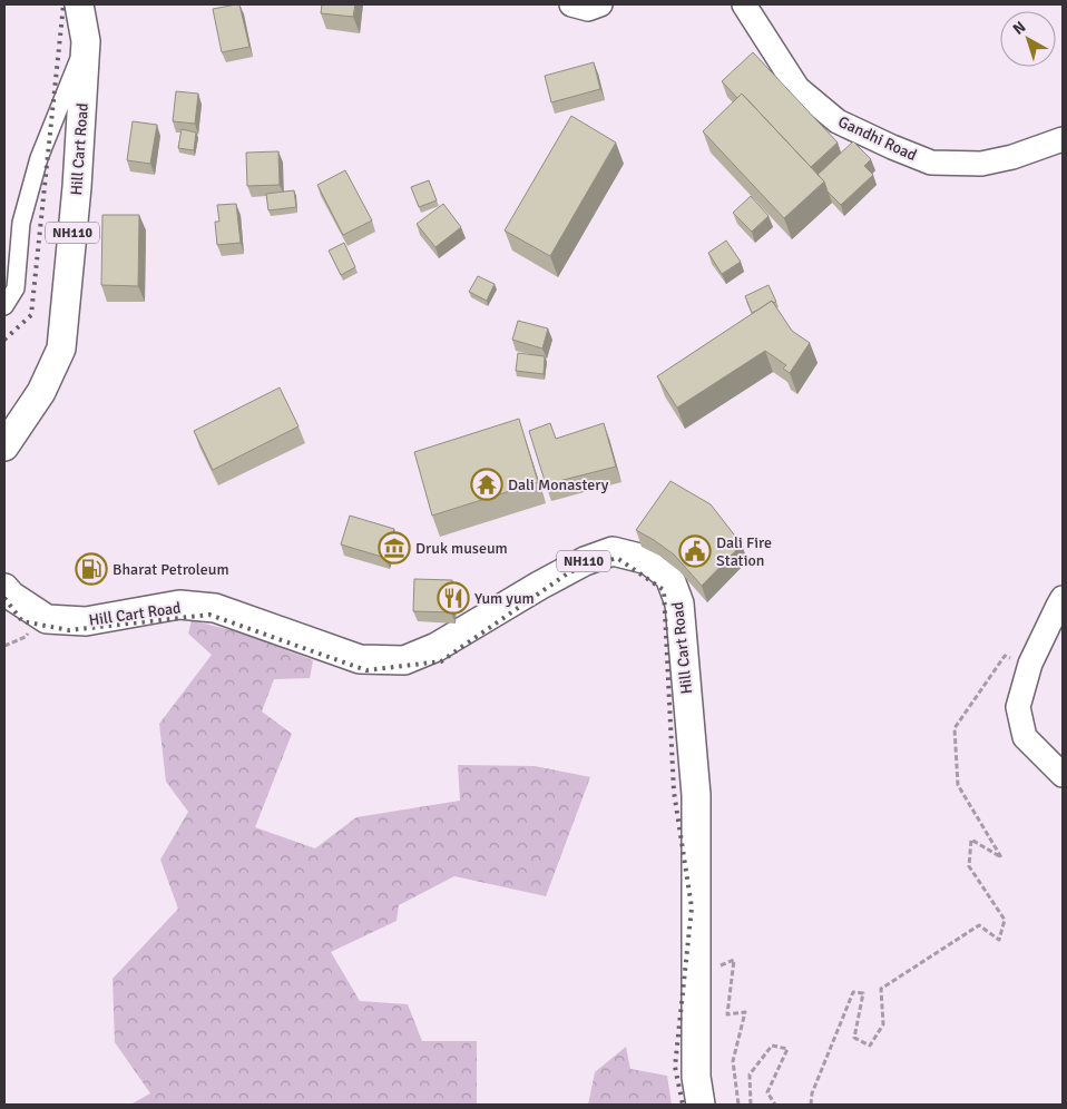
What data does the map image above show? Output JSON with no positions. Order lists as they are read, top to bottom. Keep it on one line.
{"streets":{"highway":["Hill Cart Road","NH110"],"main road":["Gandhi Road"]},"places":{"temple":["Dali Monastery"],"museum":["Druk museum"],"public building":["Dali Fire Station"],"fuel station":["Bharat Petroleum"],"restaurant":["Yum yum"]},"north":"top left"}
